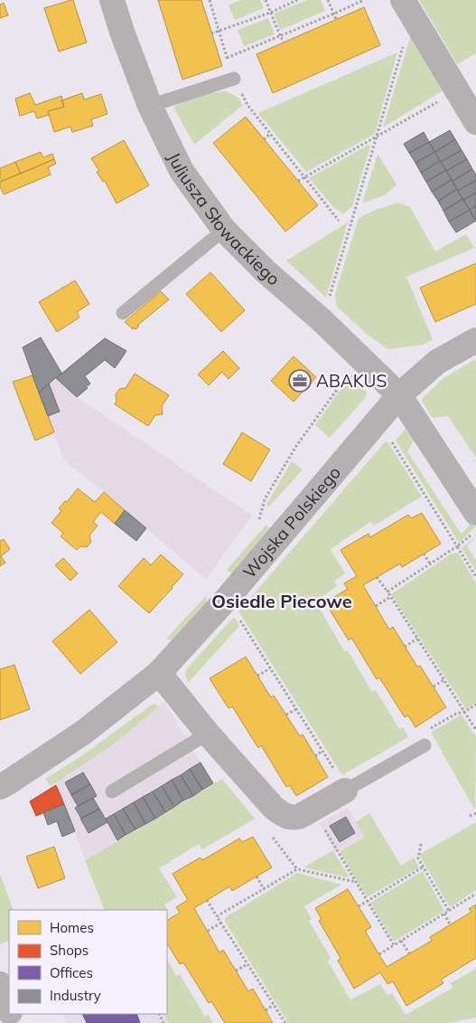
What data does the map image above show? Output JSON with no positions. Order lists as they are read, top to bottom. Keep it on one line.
{"streets":{"street":["Juliusza Słowackiego","Wojska Polskiego"]},"crossings":[["Juliusza Słowackiego","Wojska Polskiego"]],"districts":["Osiedle Piecowe"],"places":{"office":["ABAKUS"]},"legend":["Homes","Shops","Offices","Industry"]}
